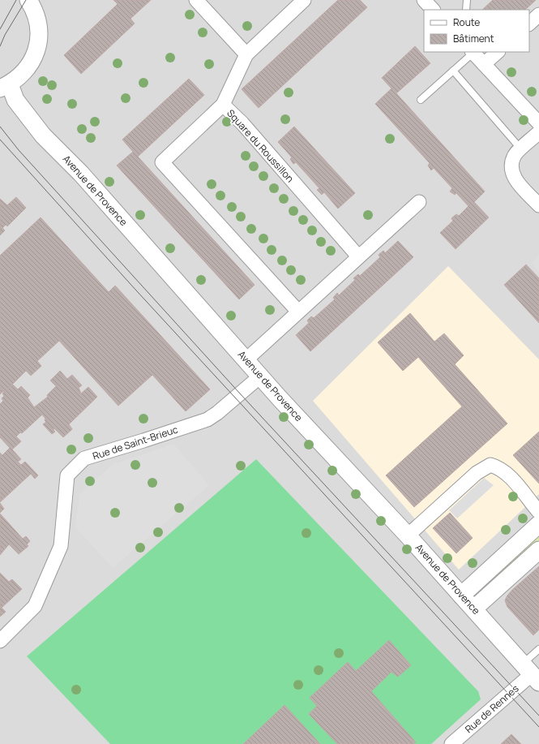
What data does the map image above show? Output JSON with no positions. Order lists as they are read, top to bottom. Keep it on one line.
{"streets":{"street":["Square du Roussillon","Avenue de Provence","Rue de Saint-Brieuc","Rue de Rennes"]},"crossings":[["Avenue de Provence","Rue de Saint-Brieuc"],["Avenue de Provence","Rue de Rennes"]],"legend":["Route","Bâtiment"]}
